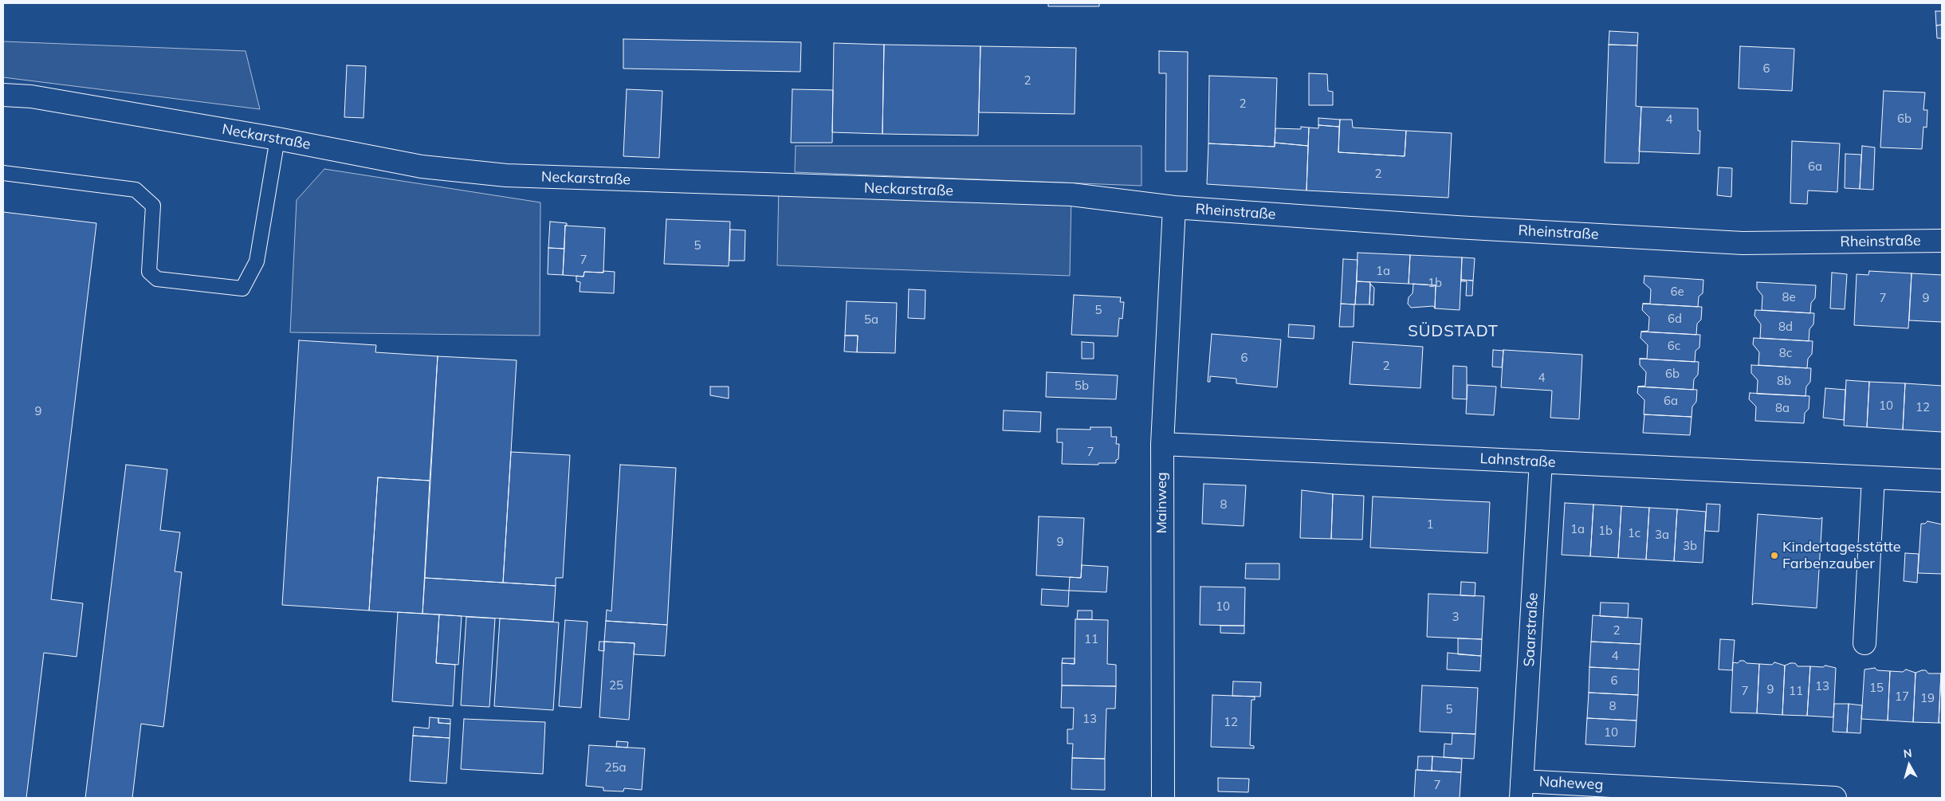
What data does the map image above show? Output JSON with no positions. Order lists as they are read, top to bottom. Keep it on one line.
{"streets":{"street":["Neckarstraße","Rheinstraße","Lahnstraße","Mainweg","Saarstraße","Naheweg"]},"crossings":[["Neckarstraße","Rheinstraße"],["Neckarstraße","Mainweg"],["Rheinstraße","Mainweg"],["Lahnstraße","Mainweg"],["Lahnstraße","Saarstraße"],["Saarstraße","Naheweg"]],"districts":["SÜDSTADT"],"places":["Kindertagesstätte Farbenzauber"],"house_numbers":["6","2","2","6b","4","6a","2","5","7","1a","1b","6e","8e","7","9","5","6d","5a","8d","6c","8c","6","2","6b","4","8b","5b","6a","10","12","8a","9","7","8","1","1a","1b","1c","3a","9","3b","10","3","2","11","4","6","25","13","15","9","7","11","17","19","8","5","13","12","10","25a","7"],"north":"top"}
